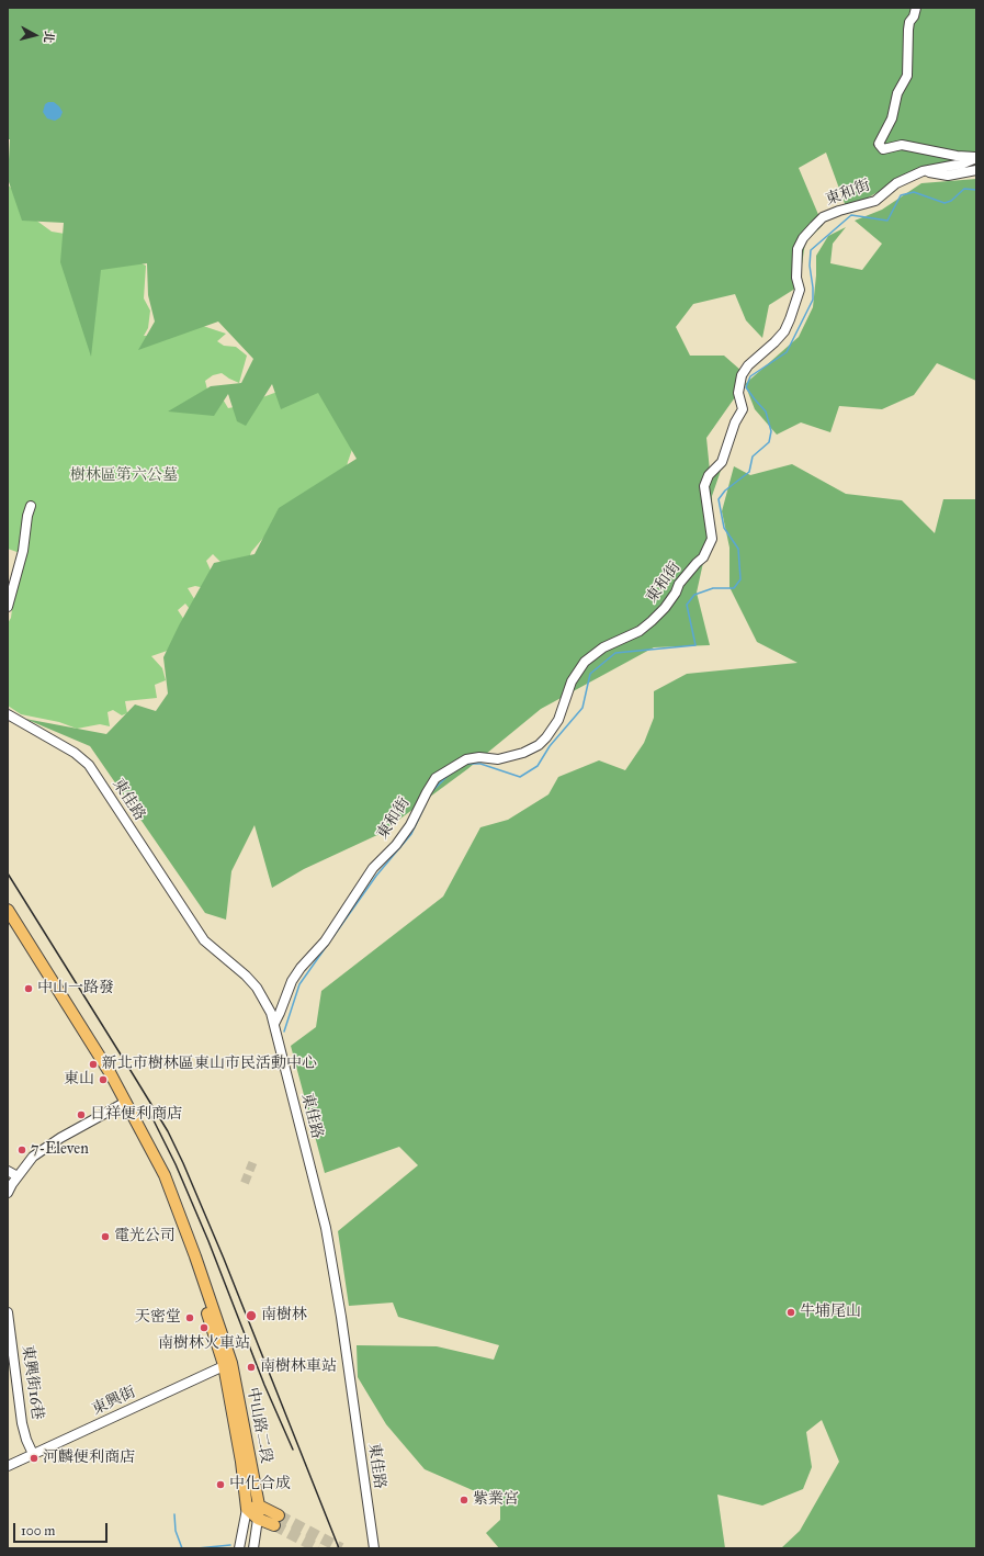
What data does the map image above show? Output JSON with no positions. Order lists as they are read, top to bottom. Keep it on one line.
{"streets":{"main road":["中山路二段"],"street":["東和街","東佳路","東興街16巷","東興街"]},"crossings":[["東和街","東佳路"],["東興街16巷","東興街"],["東興街","中山路二段"]],"parks":["樹林區第六公墓"],"places":["中山一路發","新北市樹林區東山市民活動中心","東山","日祥便利商店","7-Eleven","電光公司","牛埔尾山","南樹林","天密堂","南樹林火車站","南樹林車站","河麟便利商店","中化合成","紫業宮"],"scale_bar":"100 m","north":"right"}
